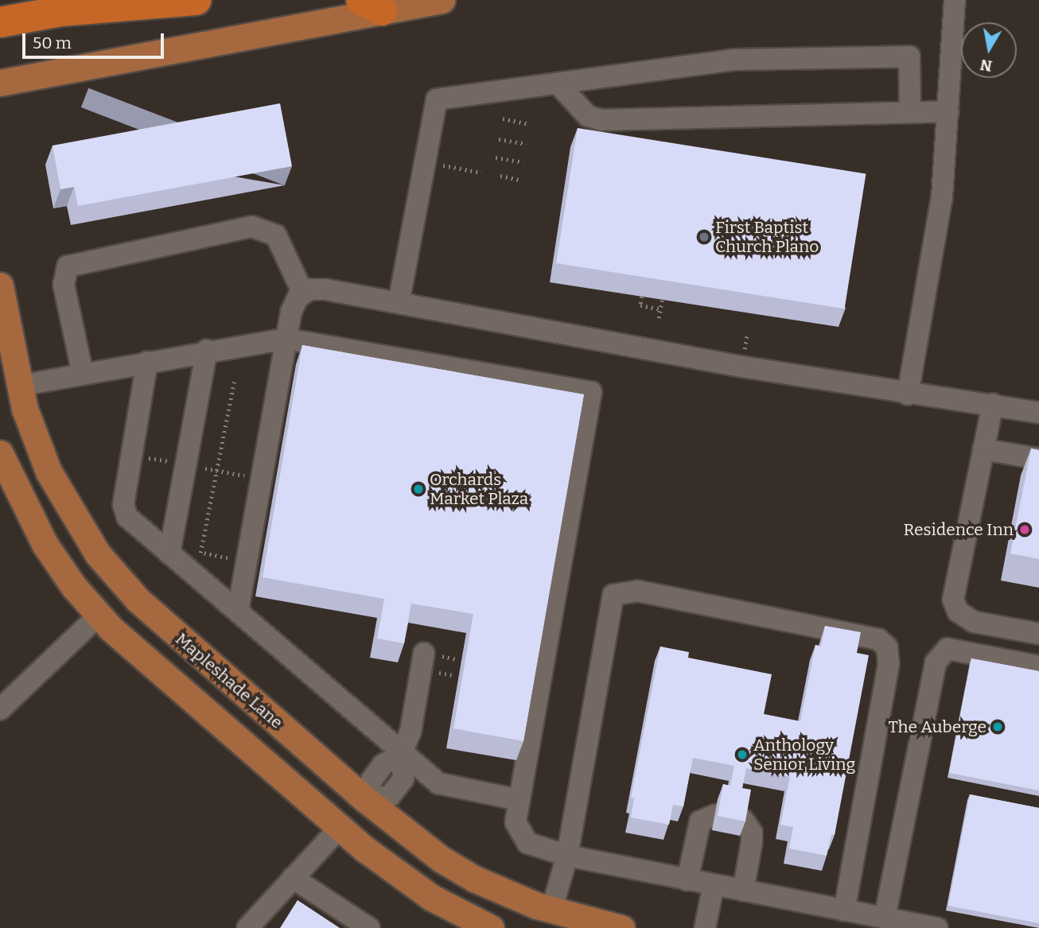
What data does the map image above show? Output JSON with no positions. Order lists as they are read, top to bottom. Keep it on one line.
{"streets":{"main road":["Mapleshade Lane"]},"places":["First Baptist Church Plano","Orchards Market Plaza","Residence Inn","The Auberge","Anthology Senior Living"],"scale_bar":"50 m","north":"bottom"}
